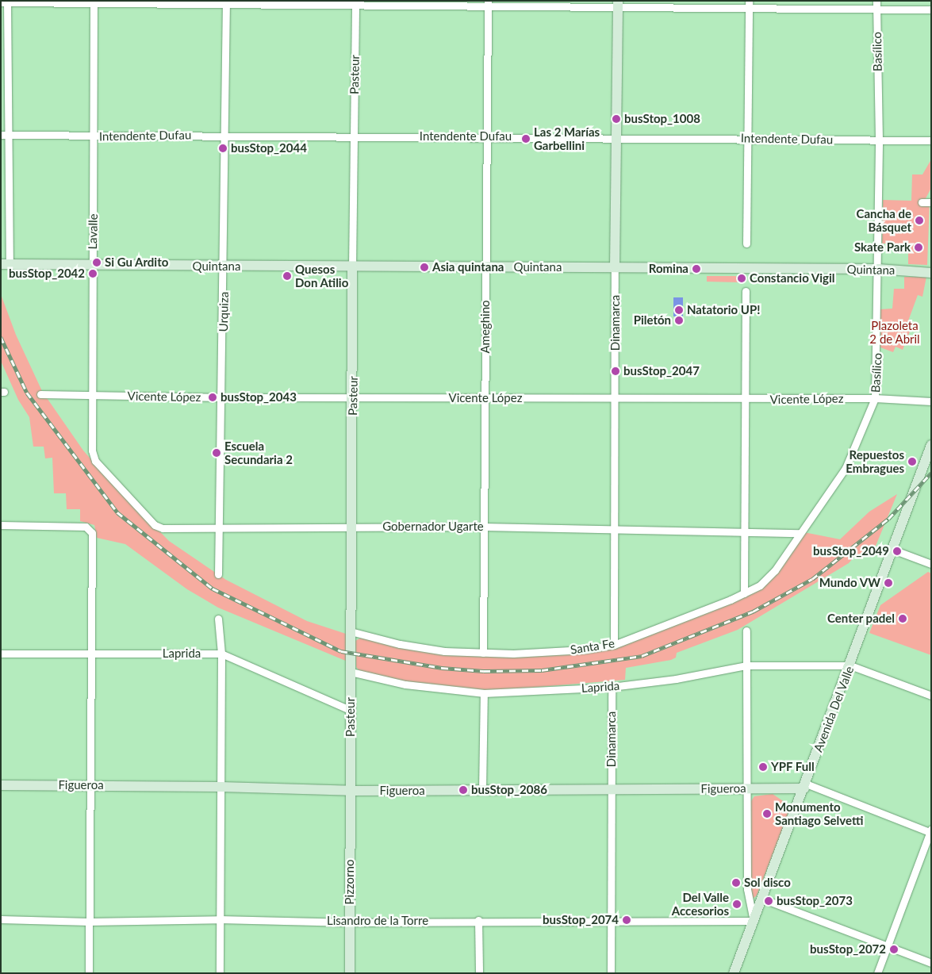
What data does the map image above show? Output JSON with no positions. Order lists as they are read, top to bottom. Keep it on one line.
{"streets":{"street":["Basílico","Pasteur","Intendente Dufau","Lavalle","Quintana","Urquiza","Dinamarca","Ameghino","Vicente López","Gobernador Ugarte","Santa Fe","Laprida","Avenida Del Valle","Figueroa","Pizzorno","Lisandro de la Torre"]},"crossings":[["Basílico","Intendente Dufau"],["Basílico","Quintana"],["Basílico","Vicente López"],["Basílico","Gobernador Ugarte"],["Basílico","Santa Fe"],["Pasteur","Intendente Dufau"],["Pasteur","Quintana"],["Pasteur","Vicente López"],["Pasteur","Gobernador Ugarte"],["Pasteur","Santa Fe"],["Pasteur","Laprida"],["Pasteur","Figueroa"],["Pasteur","Pizzorno"],["Intendente Dufau","Lavalle"],["Intendente Dufau","Urquiza"],["Intendente Dufau","Dinamarca"],["Intendente Dufau","Ameghino"],["Lavalle","Quintana"],["Lavalle","Vicente López"],["Lavalle","Gobernador Ugarte"],["Quintana","Urquiza"],["Quintana","Dinamarca"],["Quintana","Ameghino"],["Urquiza","Vicente López"],["Urquiza","Gobernador Ugarte"],["Dinamarca","Vicente López"],["Dinamarca","Gobernador Ugarte"],["Dinamarca","Santa Fe"],["Dinamarca","Laprida"],["Dinamarca","Figueroa"],["Dinamarca","Lisandro de la Torre"],["Ameghino","Vicente López"],["Ameghino","Gobernador Ugarte"],["Ameghino","Santa Fe"],["Gobernador Ugarte","Santa Fe"],["Laprida","Avenida Del Valle"],["Avenida Del Valle","Figueroa"],["Avenida Del Valle","Lisandro de la Torre"],["Figueroa","Pizzorno"],["Pizzorno","Lisandro de la Torre"]],"parks":["Plazoleta 2 de Abril"],"places":["busStop_1008","Las 2 Marías Garbellini","busStop_2044","Cancha de Básquet","Skate Park","Si Gu Ardito","Asia quintana","Romina","busStop_2042","Quesos Don Atilio","Constancio Vigil","Natatorio UP!","Piletón","busStop_2047","busStop_2043","Escuela Secundaria 2","Repuestos Embragues","busStop_2049","Mundo VW","Center padel","YPF Full","busStop_2086","Monumento Santiago Selvetti","Sol disco","busStop_2073","Del Valle Accesorios","busStop_2074","busStop_2072"]}
